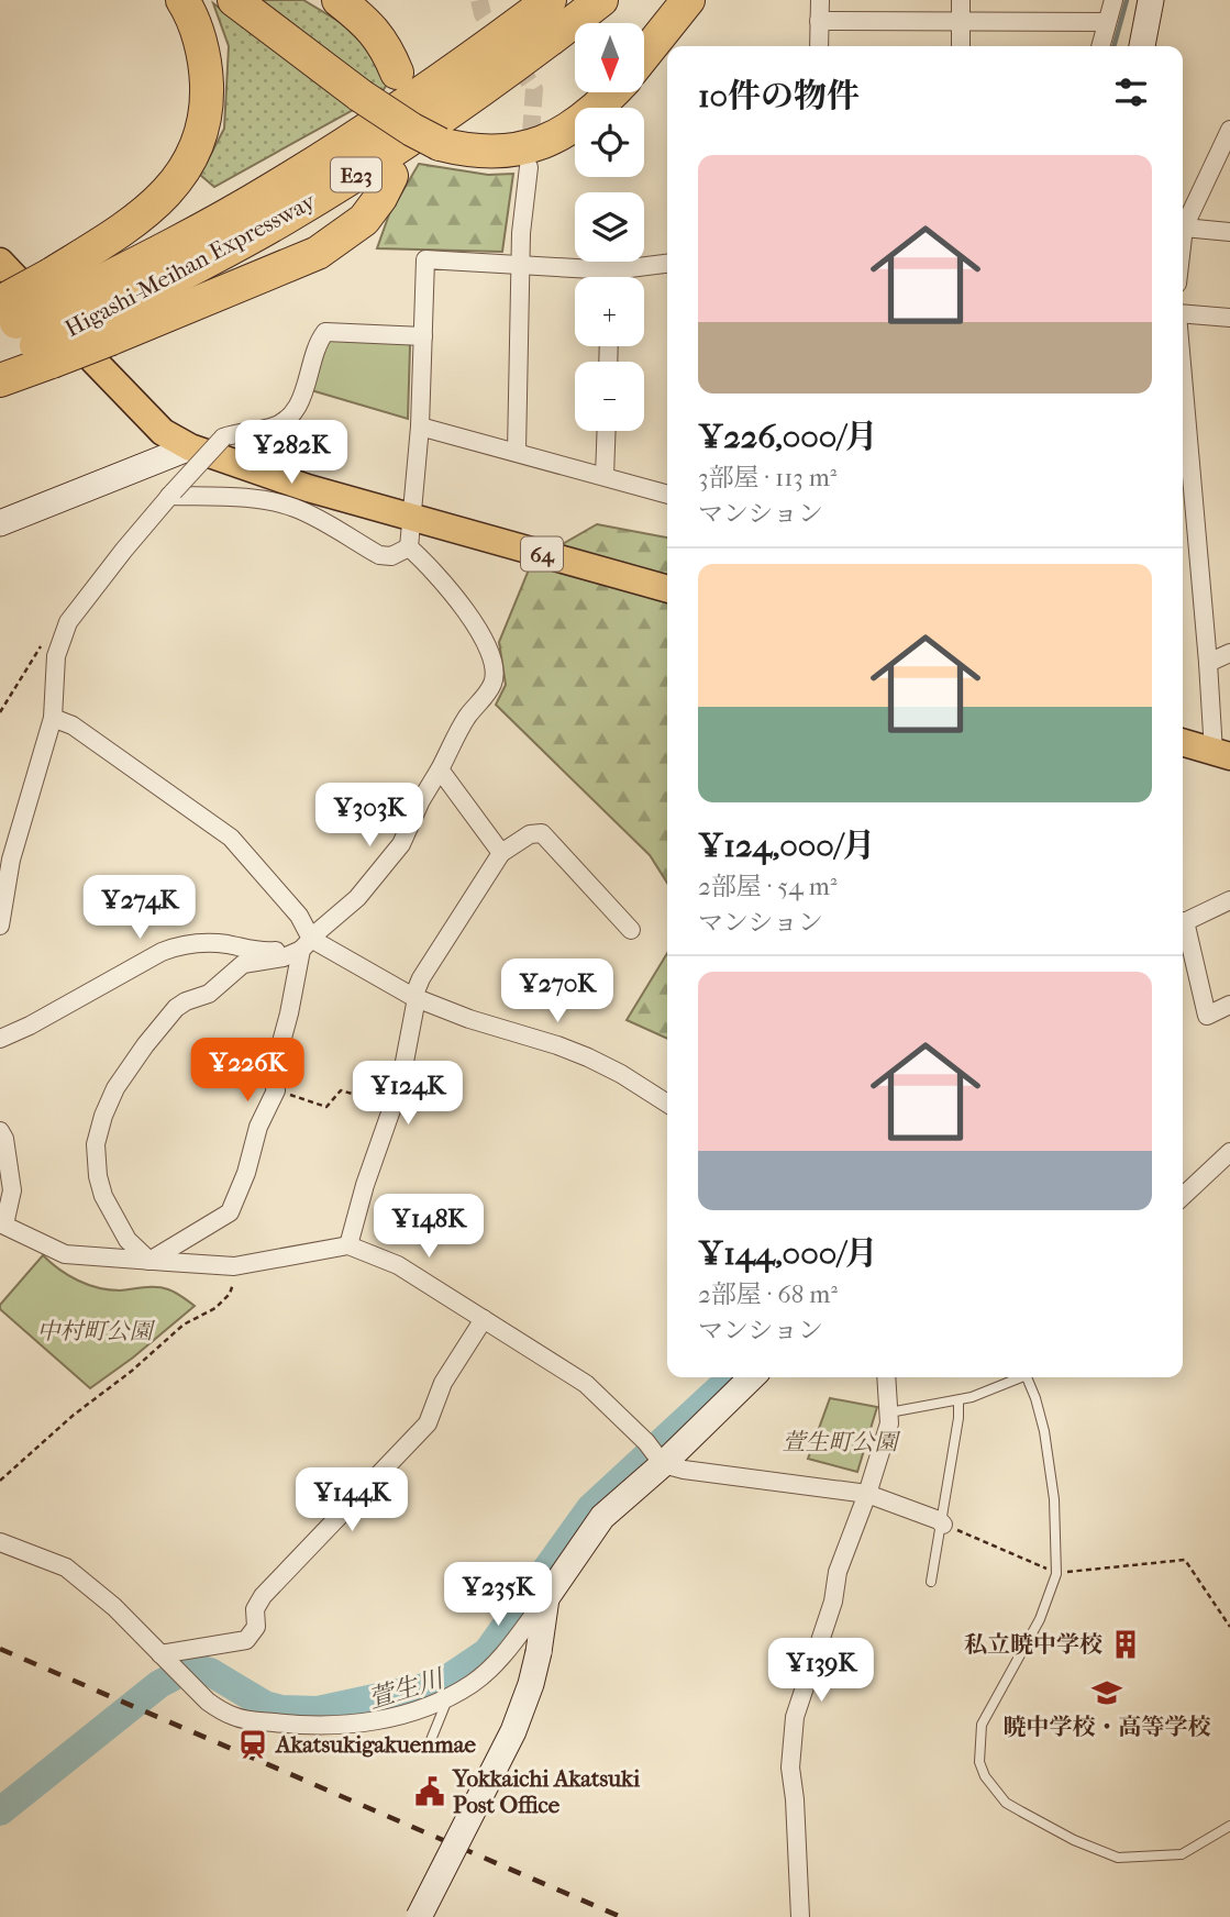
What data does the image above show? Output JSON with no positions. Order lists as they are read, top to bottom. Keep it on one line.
{"streets":{"highway":["E23","Higashi-Meihan Expressway"],"main road":["64"]},"water":["萱生川"],"parks":["中村町公園","萱生町公園"],"places":{"building":["私立暁中学校"],"school or university":["暁中学校・高等学校"],"station":["Akatsukigakuenmae"],"public building":["Yokkaichi Akatsuki Post Office"]},"north":"bottom","page":{"map_buttons":["+","−"],"heading":"10件の物件","list":[{"name":"¥226,000/月","note":"3部屋 · 113 m² · マンション"},{"name":"¥124,000/月","note":"2部屋 · 54 m² · マンション"},{"name":"¥144,000/月","note":"2部屋 · 68 m² · マンション"}],"price":["¥282K","¥303K","¥274K","¥270K","¥226K","¥124K","¥148K","¥144K","¥235K","¥139K"]}}
